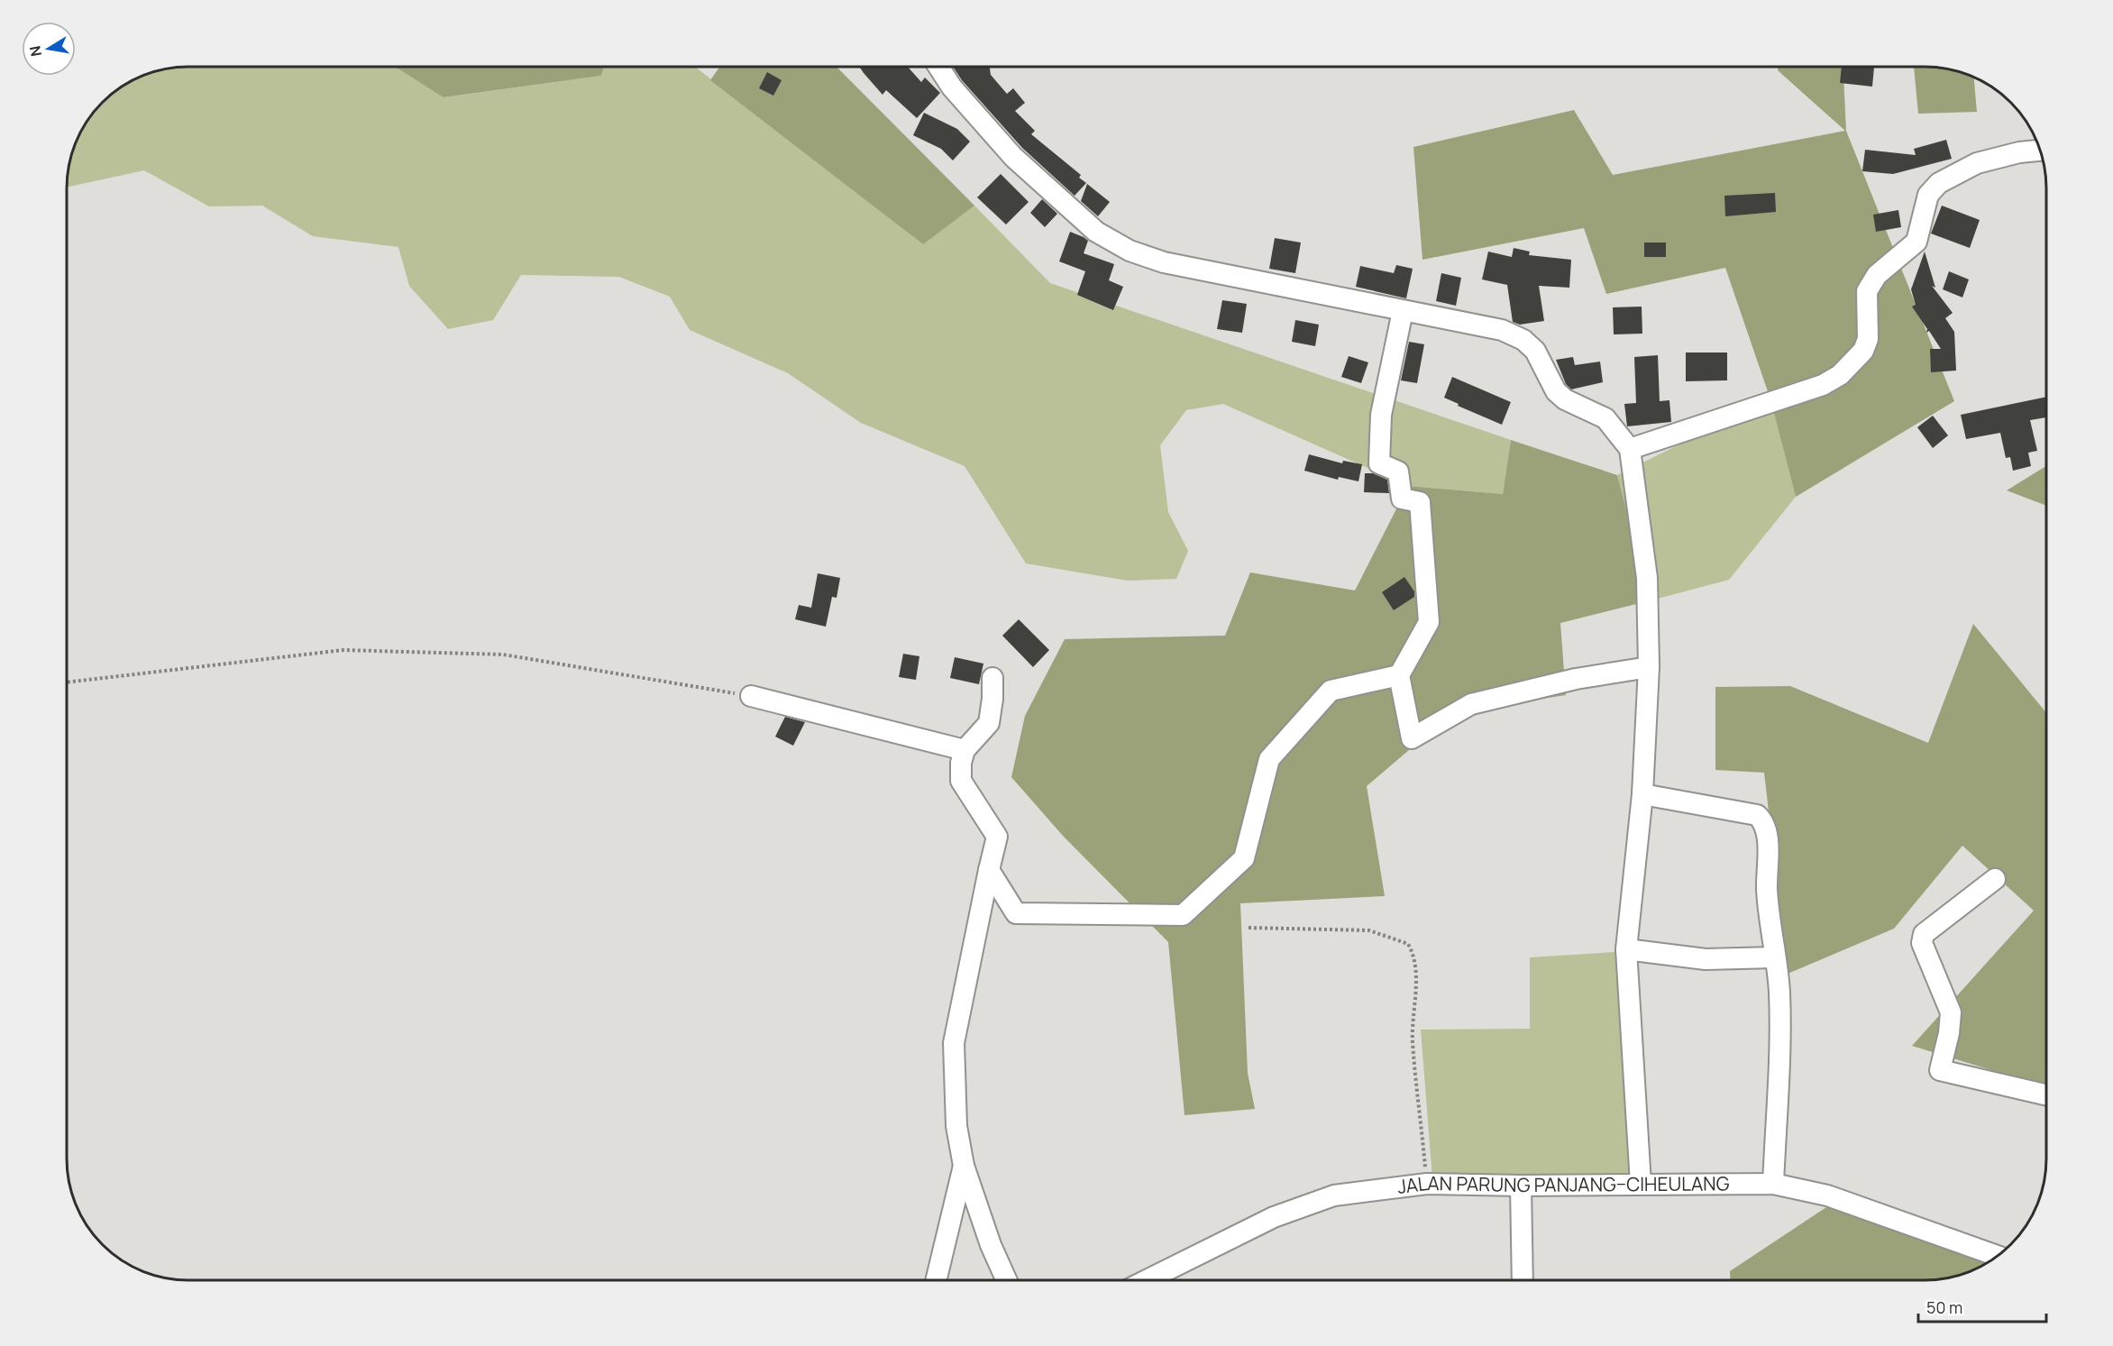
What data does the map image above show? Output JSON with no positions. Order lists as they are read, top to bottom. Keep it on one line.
{"streets":{"street":["JALAN PARUNG PANJANG–CIHEULANG"]},"scale_bar":"50 m","north":"left"}
